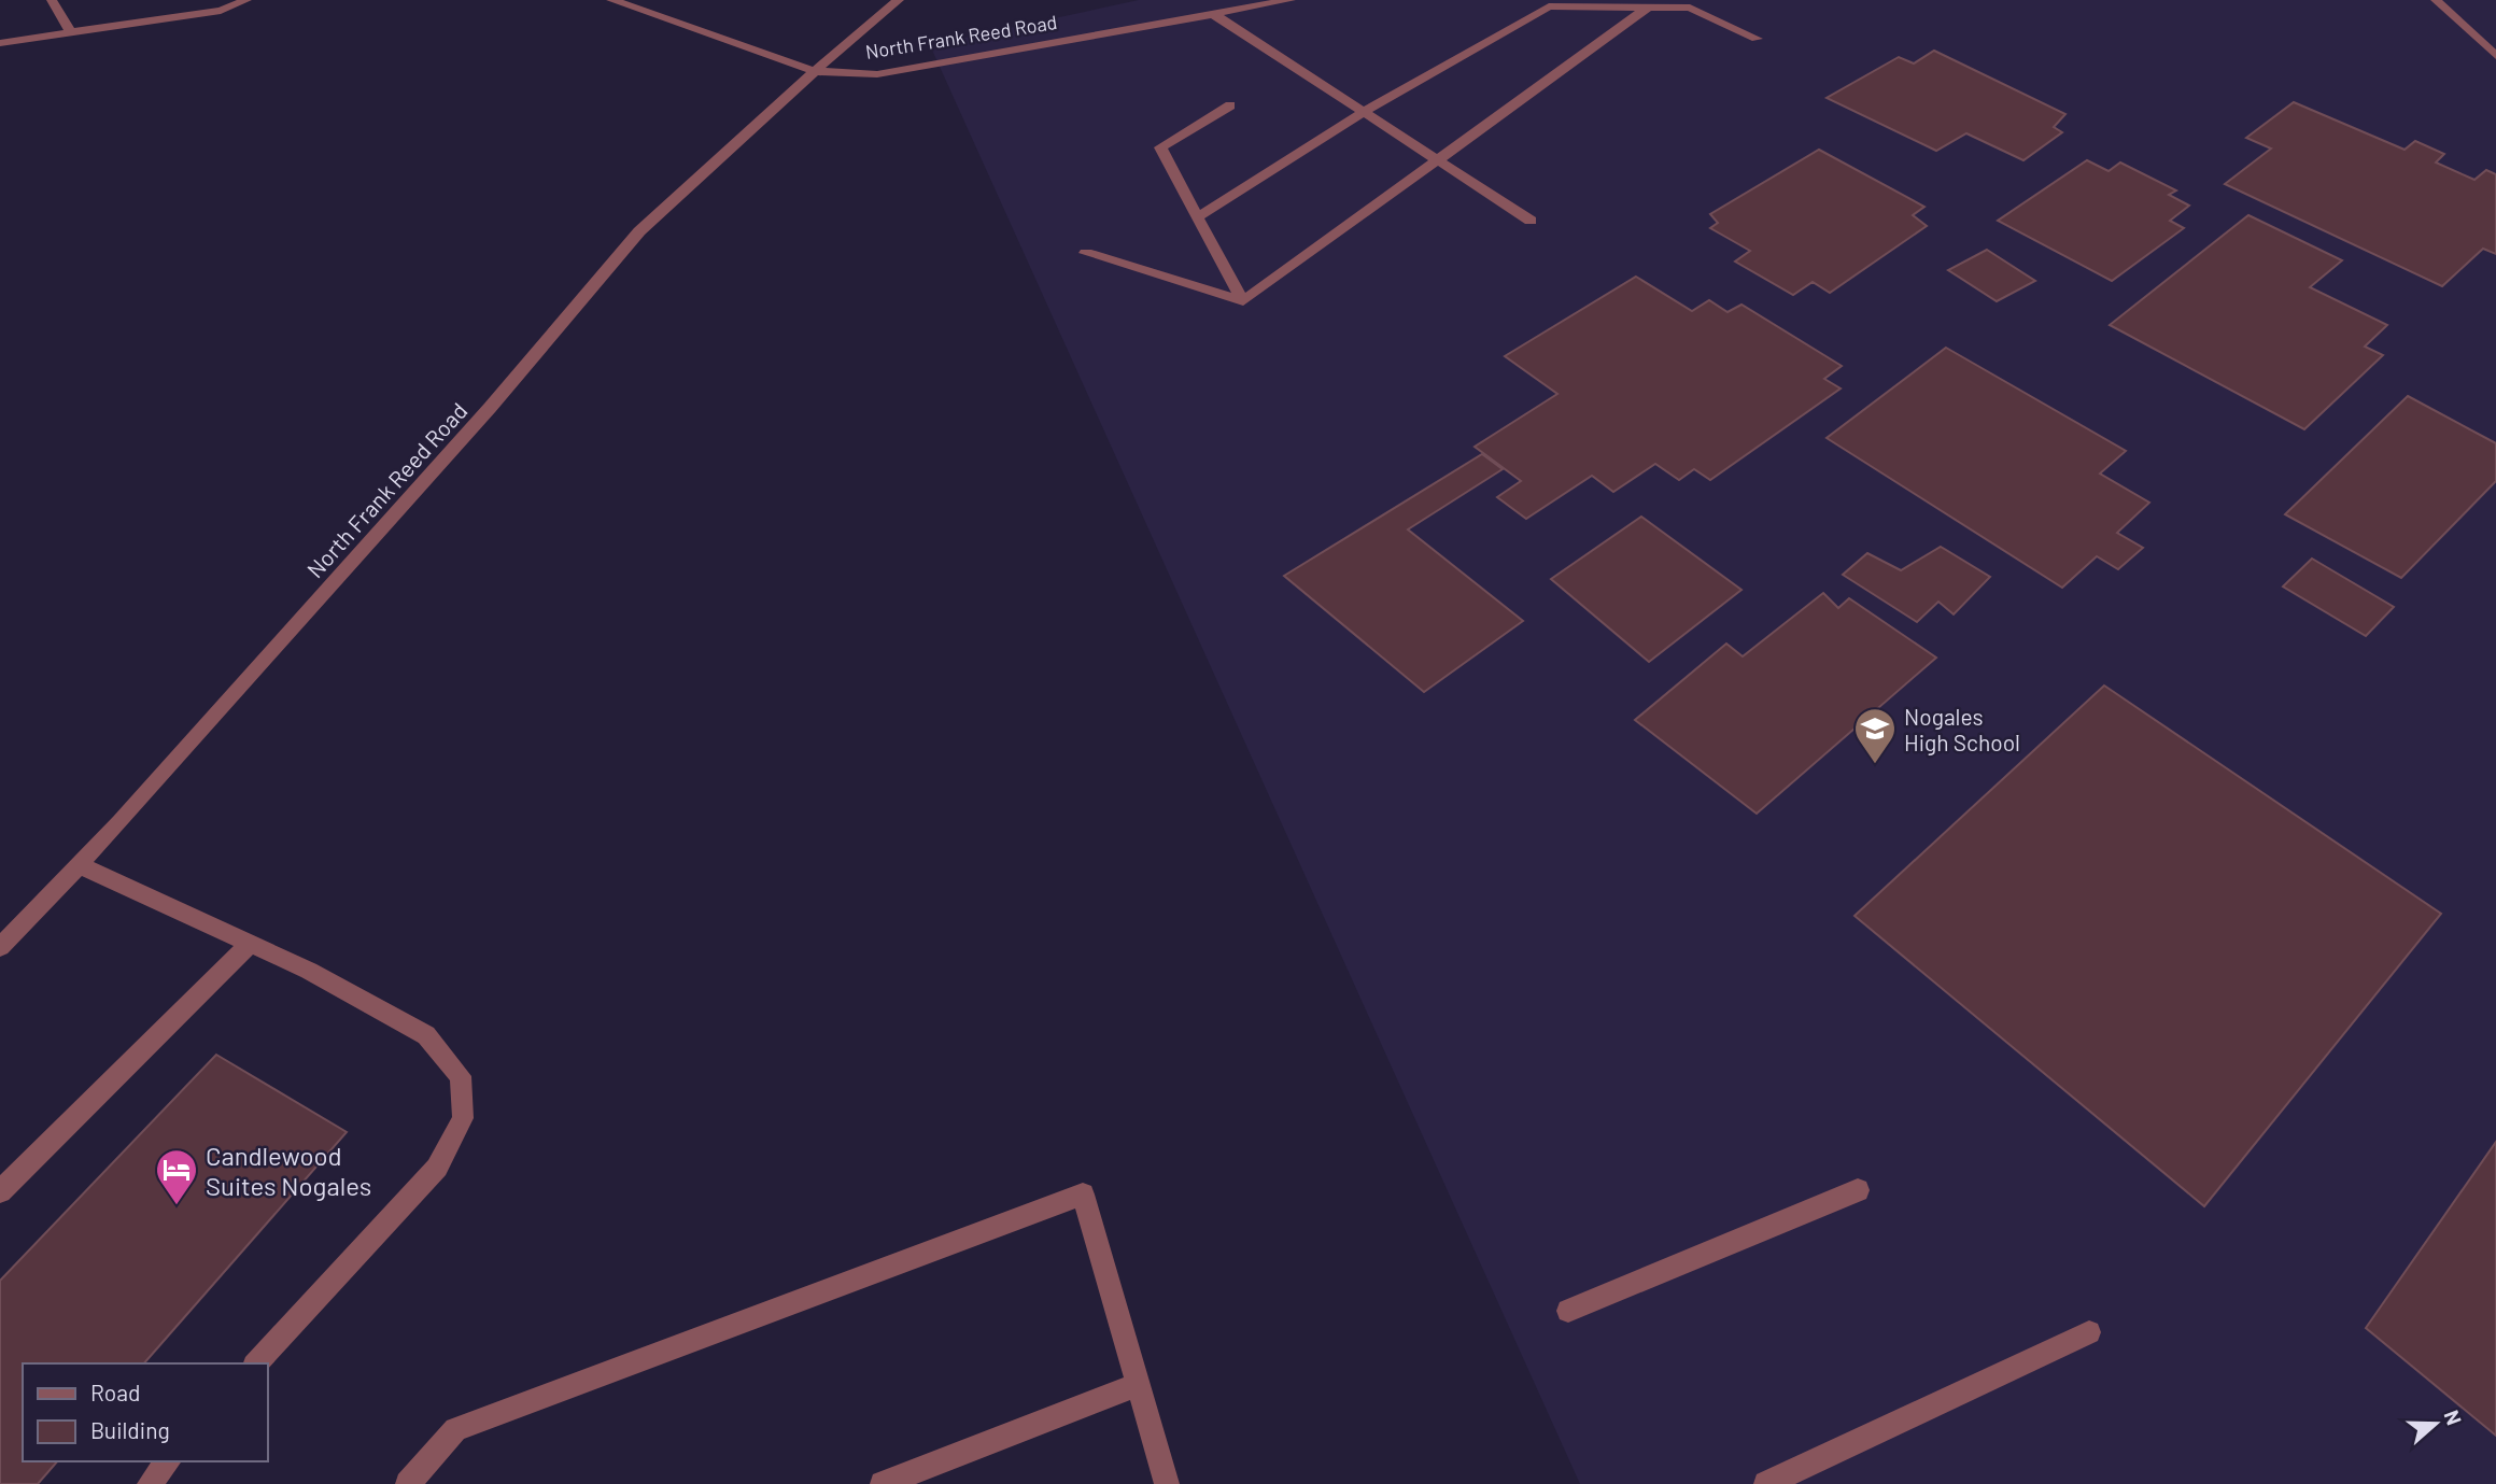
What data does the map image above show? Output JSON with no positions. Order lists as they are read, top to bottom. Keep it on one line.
{"streets":{"street":["North Frank Reed Road"]},"places":{"school or university":["Nogales High School"],"hotel":["Candlewood Suites Nogales"]},"legend":["Road","Building"],"north":"right"}
